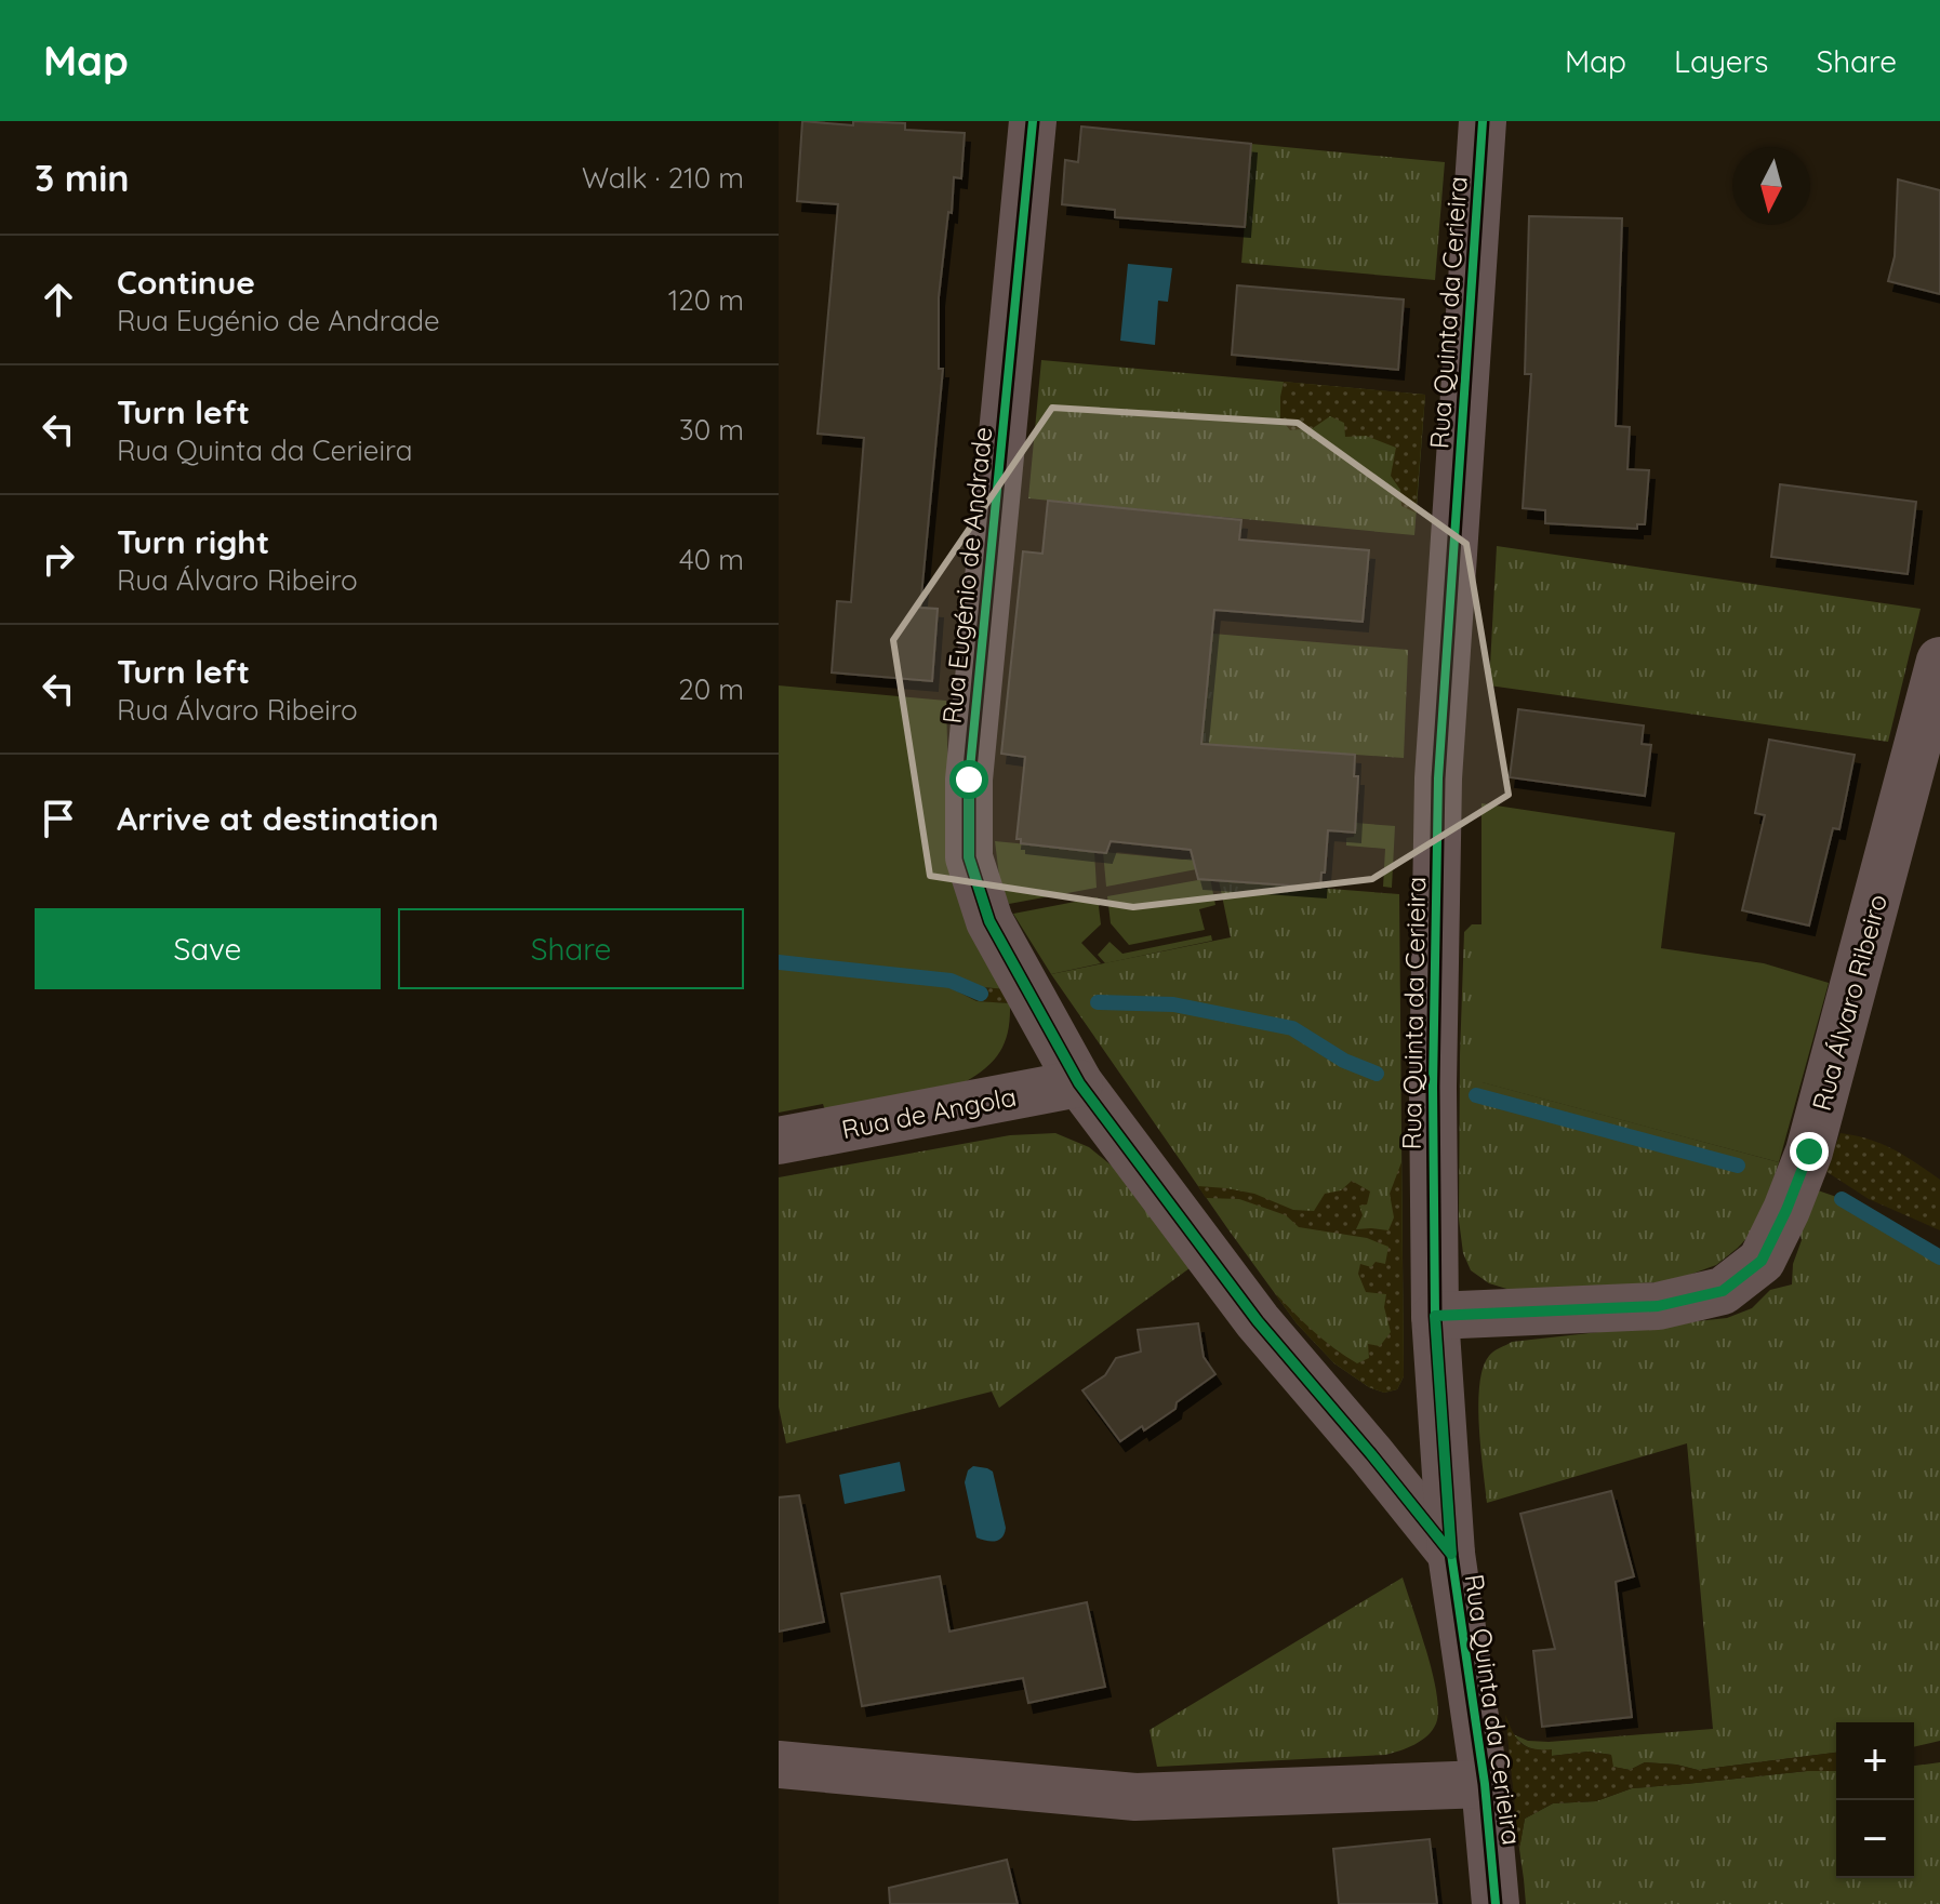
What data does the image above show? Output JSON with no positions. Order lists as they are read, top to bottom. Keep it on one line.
{"streets":{"street":["Rua Quinta da Cerieira","Rua Eugénio de Andrade","Rua Álvaro Ribeiro","Rua de Angola"]},"crossings":[["Rua Quinta da Cerieira","Rua Eugénio de Andrade"],["Rua Quinta da Cerieira","Rua Álvaro Ribeiro"],["Rua Eugénio de Andrade","Rua de Angola"]],"north":"bottom","page":{"header":"Map","nav":["Map","Layers","Share"],"heading":["3 min","Walk · 210 m"],"list":[["Continue","Rua Eugénio de Andrade","120 m"],["Turn left","Rua Quinta da Cerieira","30 m"],["Turn right","Rua Álvaro Ribeiro","40 m"],["Turn left","Rua Álvaro Ribeiro","20 m"],"Arrive at destination"],"buttons":["Save","Share"],"map_buttons":["+","−"]}}
